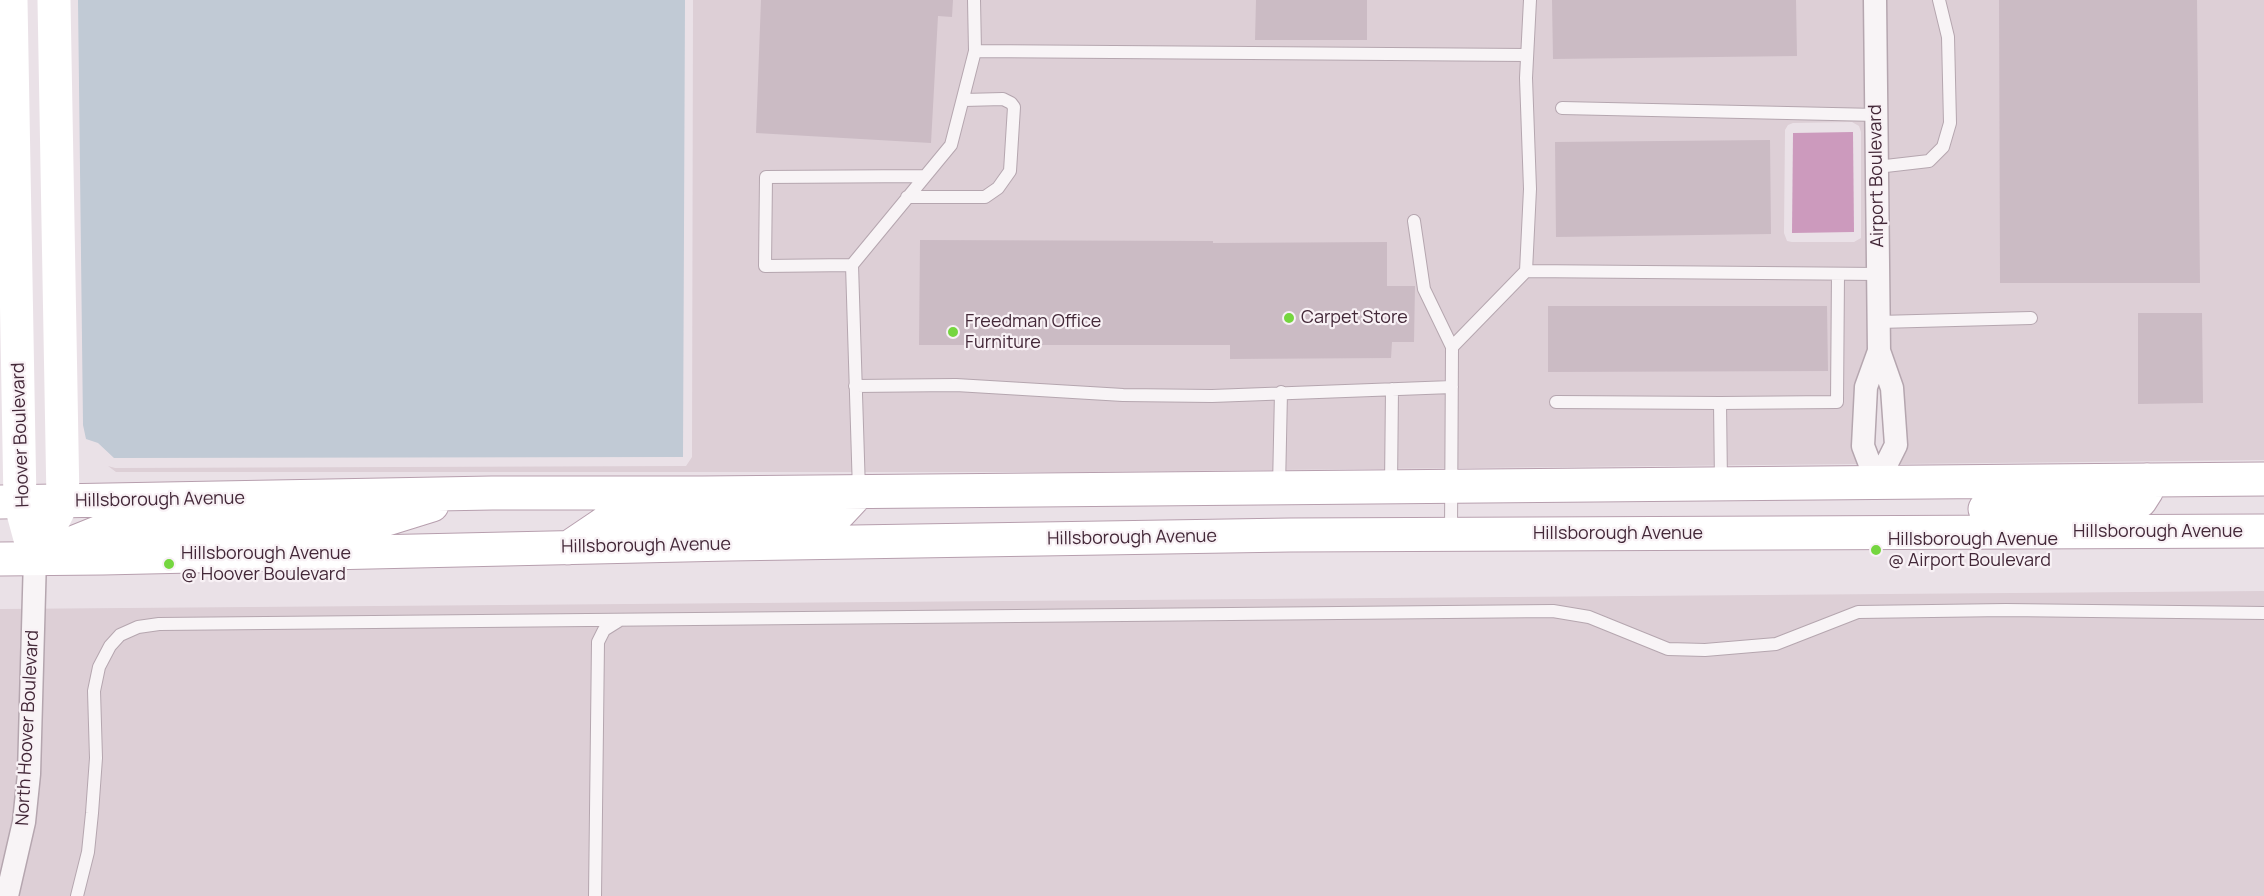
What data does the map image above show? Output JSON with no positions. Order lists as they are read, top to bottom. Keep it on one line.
{"streets":{"main road":["Hoover Boulevard","Hillsborough Avenue"],"street":["Airport Boulevard","North Hoover Boulevard"]},"crossings":[["Airport Boulevard","Hillsborough Avenue"],["Hoover Boulevard","Hillsborough Avenue"],["Hoover Boulevard","North Hoover Boulevard"],["Hillsborough Avenue","North Hoover Boulevard"]],"places":["Carpet Store","Freedman Office Furniture","Hillsborough Avenue @ Airport Boulevard","Hillsborough Avenue @ Hoover Boulevard"]}
